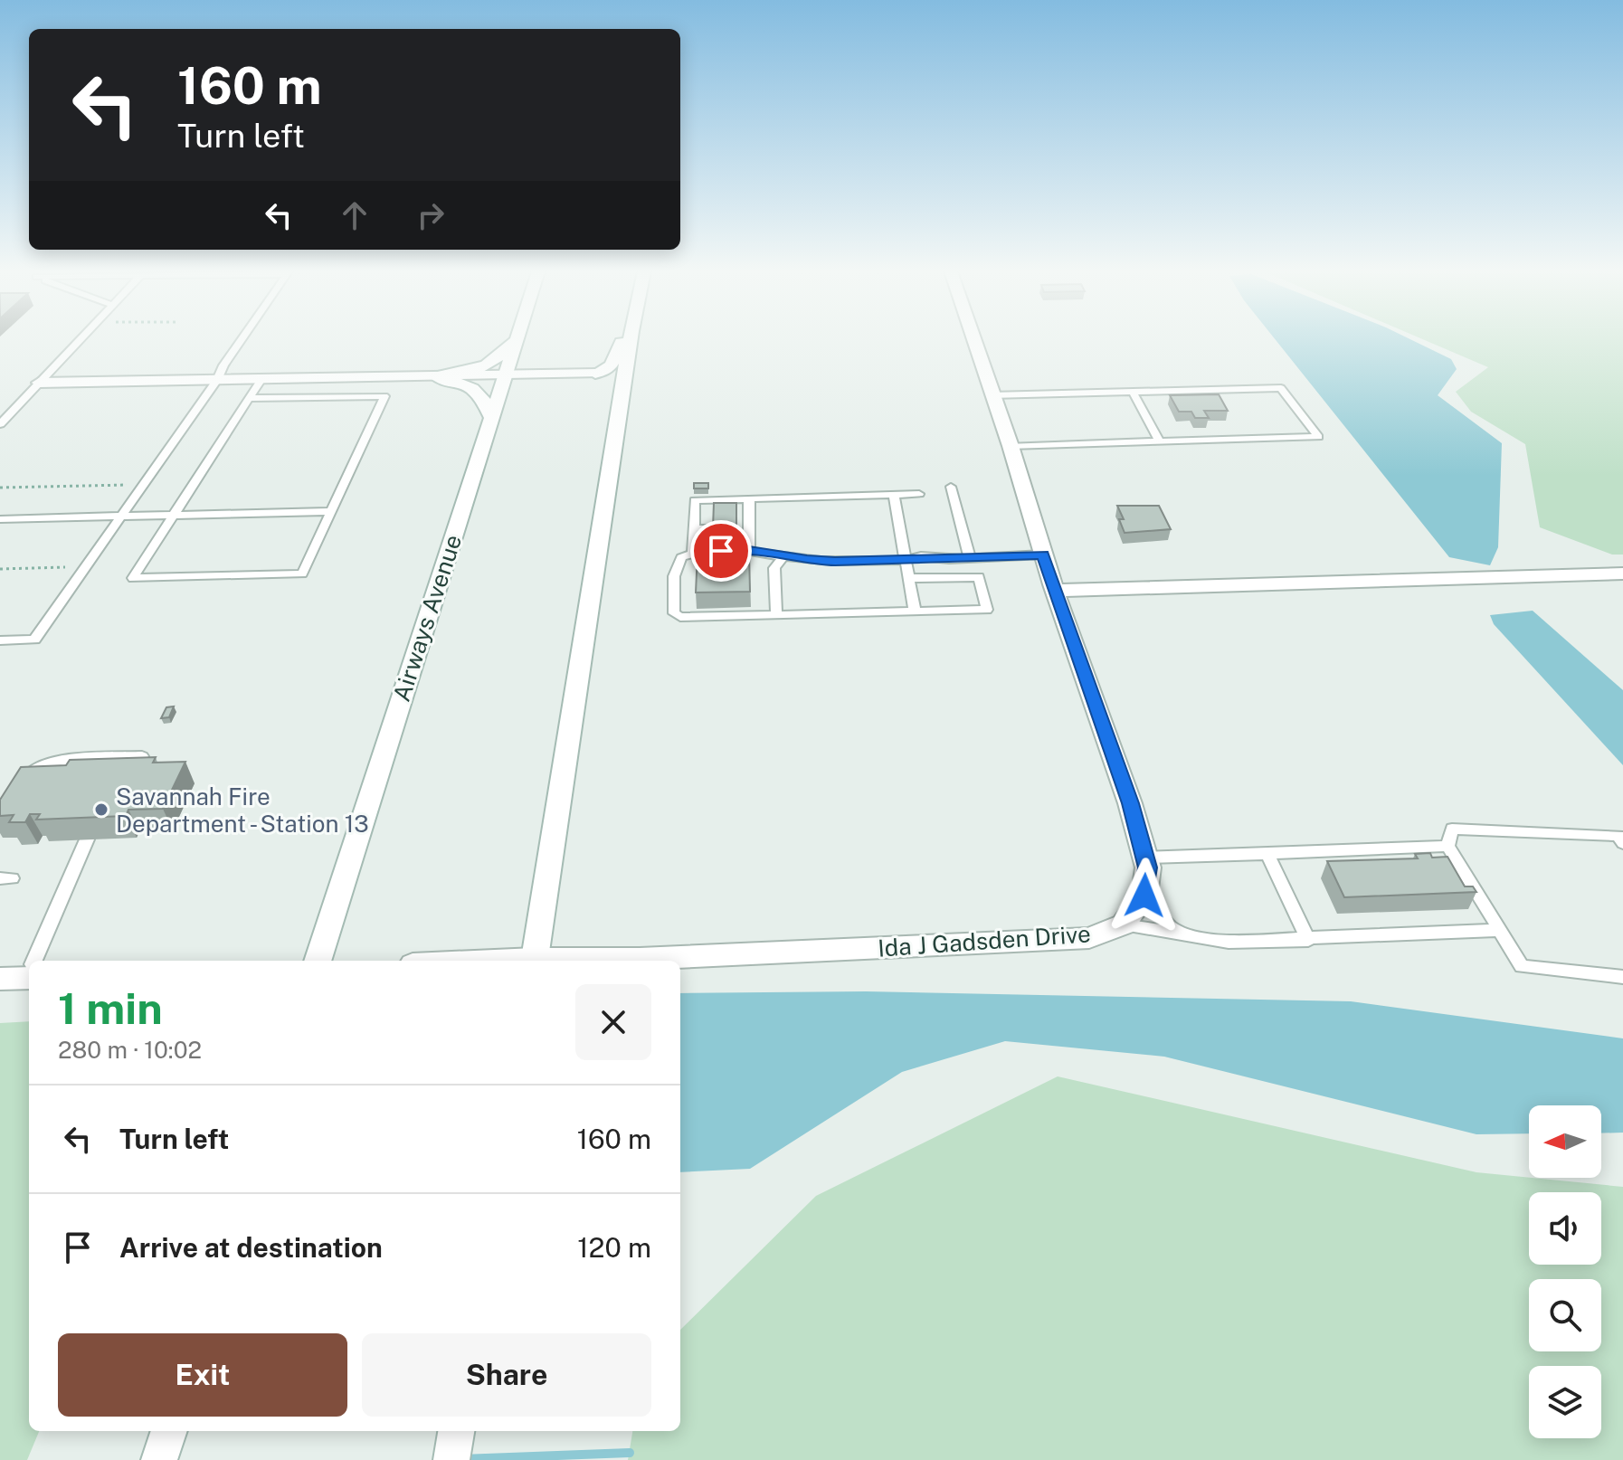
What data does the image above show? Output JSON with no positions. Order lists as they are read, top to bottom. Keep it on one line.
{"streets":{"main road":["Airways Avenue","Ida J Gadsden Drive"]},"places":["Savannah Fire Department - Station 13"],"north":"left","page":{"turn":["160 m","Turn left"],"heading":["1 min","280 m · 10:02"],"list":[{"name":"Turn left","value":"160 m"},{"name":"Arrive at destination","value":"120 m"}],"buttons":["Exit","Share"]}}
